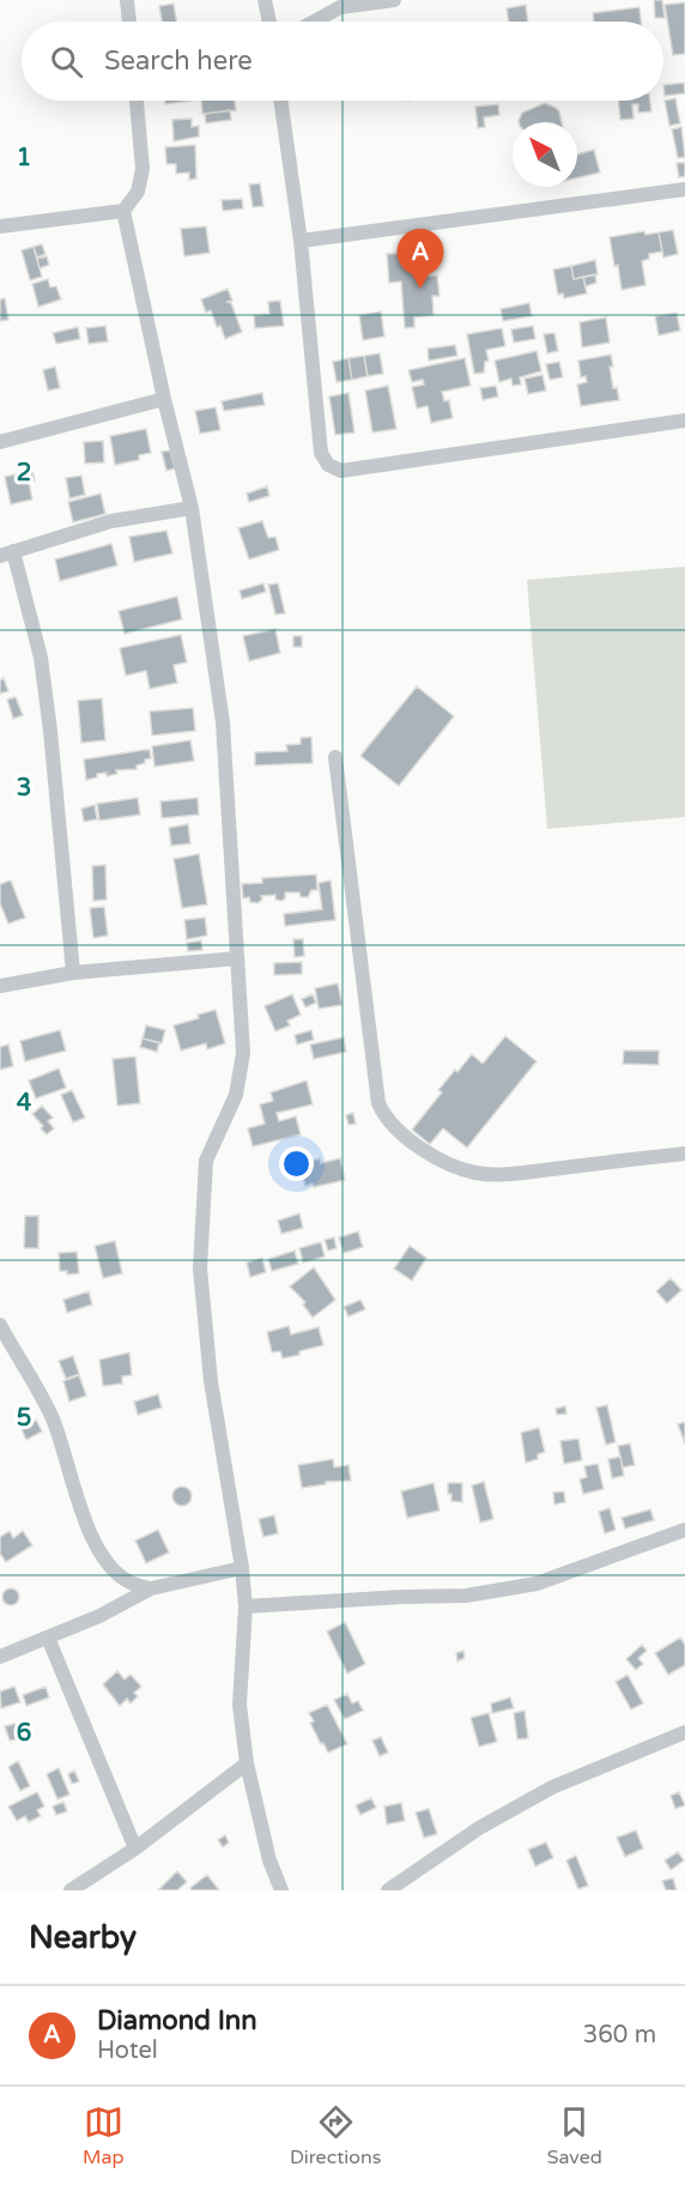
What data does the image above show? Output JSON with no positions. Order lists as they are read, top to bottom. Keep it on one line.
{"north":"top left","page":{"search":"Search here","pins":"A","heading":"Nearby","list":[{"mark":"A","name":"Diamond Inn","note":"Hotel","value":"360 m"}],"nav":["Map","Directions","Saved"]},"grid":{"rows":["1","2","3","4","5","6"]}}
